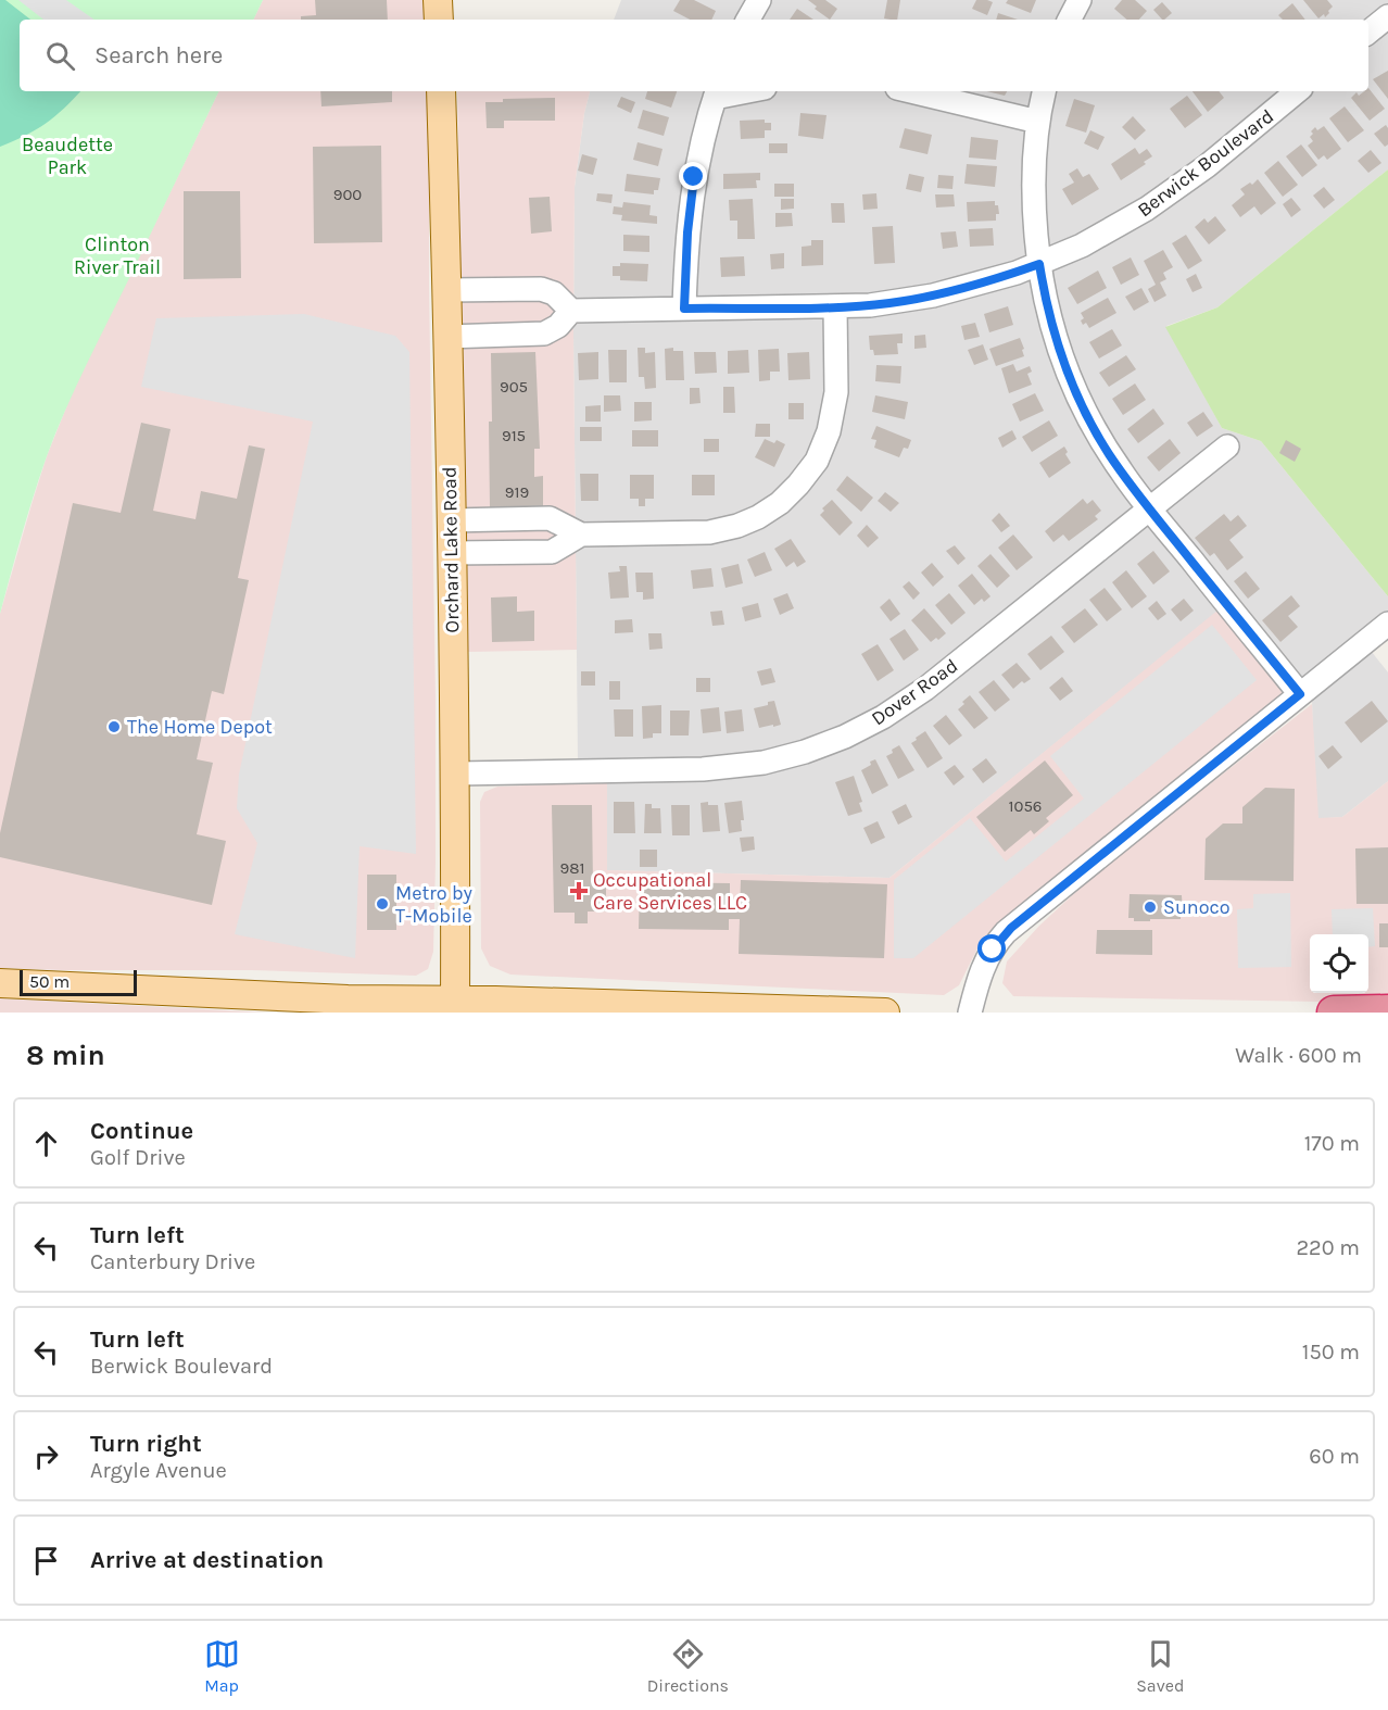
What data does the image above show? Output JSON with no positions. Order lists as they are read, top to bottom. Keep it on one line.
{"streets":{"main road":["Orchard Lake Road"],"street":["Berwick Boulevard","Dover Road"]},"crossings":[["Orchard Lake Road","Dover Road"]],"parks":["Beaudette Park","Clinton River Trail"],"places":{"other":["The Home Depot","Metro by T-Mobile","Sunoco"],"health":["Occupational Care Services LLC"]},"house_numbers":["900","905","915","919","1056","981"],"scale_bar":"50 m","page":{"search":"Search here","scale":"50 m","heading":["8 min","Walk · 600 m"],"list":[["Continue","Golf Drive","170 m"],["Turn left","Canterbury Drive","220 m"],["Turn left","Berwick Boulevard","150 m"],["Turn right","Argyle Avenue","60 m"],"Arrive at destination"],"nav":["Map","Directions","Saved"]}}
